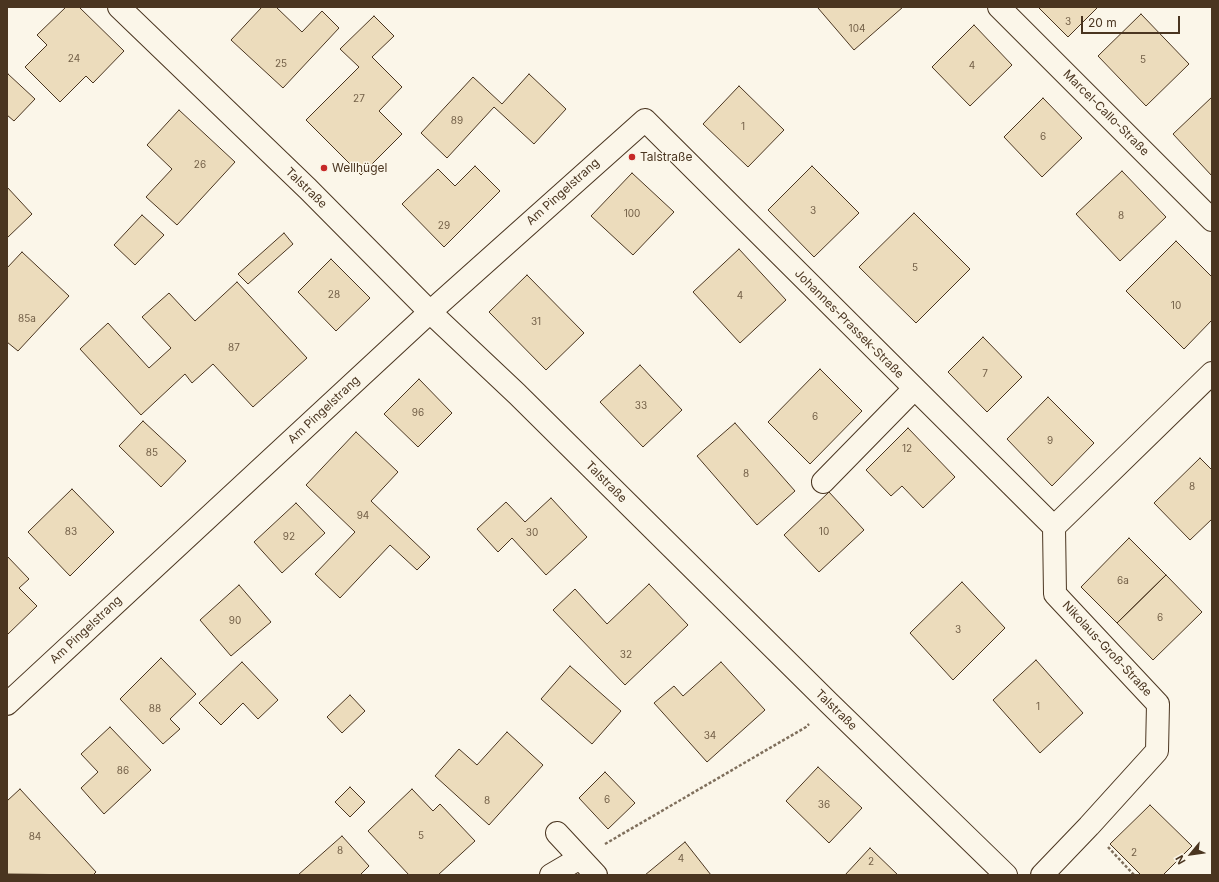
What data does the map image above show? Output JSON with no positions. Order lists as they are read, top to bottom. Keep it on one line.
{"streets":{"street":["Marcel-Callo-Straße","Talstraße","Am Pingelstrang","Johannes-Prassek-Straße","Nikolaus-Groß-Straße"]},"crossings":[["Talstraße","Am Pingelstrang"],["Am Pingelstrang","Johannes-Prassek-Straße"],["Johannes-Prassek-Straße","Nikolaus-Groß-Straße"]],"places":["Talstraße","Wellhügel"],"house_numbers":["3","104","24","5","25","4","27","89","1","6","26","3","100","8","29","5","28","4","10","85a","31","87","7","33","96","6","9","12","85","8","8","94","83","10","30","92","6a","6","90","3","32","1","88","34","86","6","8","36","5","84","8","2","4","2"],"scale_bar":"20 m","north":"bottom left"}
